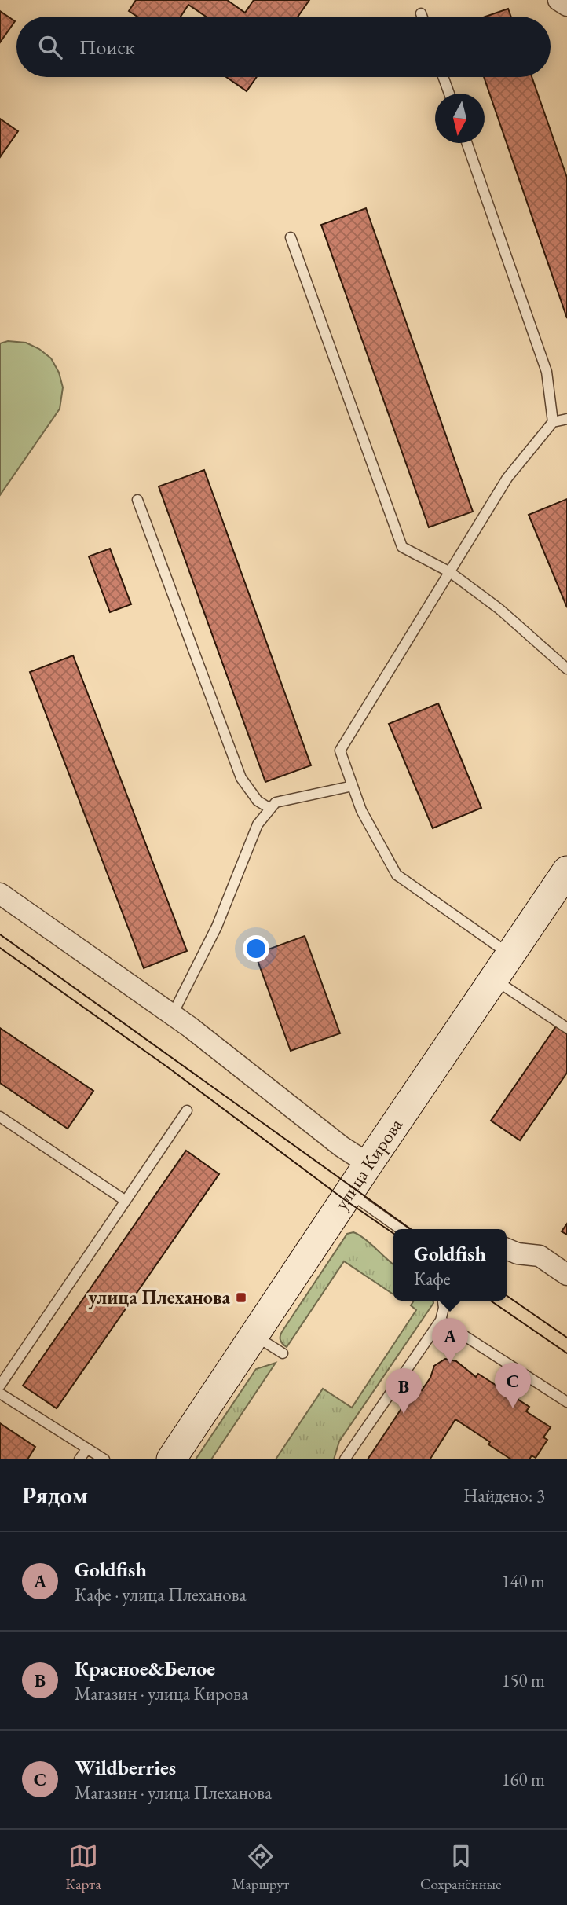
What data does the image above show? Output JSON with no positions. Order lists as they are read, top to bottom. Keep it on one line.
{"streets":{"main road":["улица Кирова"]},"places":{"transit":["улица Плеханова"]},"north":"bottom","page":{"search":"Поиск","popup":["Goldfish","Кафе"],"pins":["A","C","B"],"heading":["Рядом","Найдено: 3"],"list":[{"mark":"A","name":"Goldfish","note":"Кафе · улица Плеханова","value":"140 m"},{"mark":"B","name":"Красное&Белое","note":"Магазин · улица Кирова","value":"150 m"},{"mark":"C","name":"Wildberries","note":"Магазин · улица Плеханова","value":"160 m"}],"nav":["Карта","Маршрут","Сохранённые"]}}
